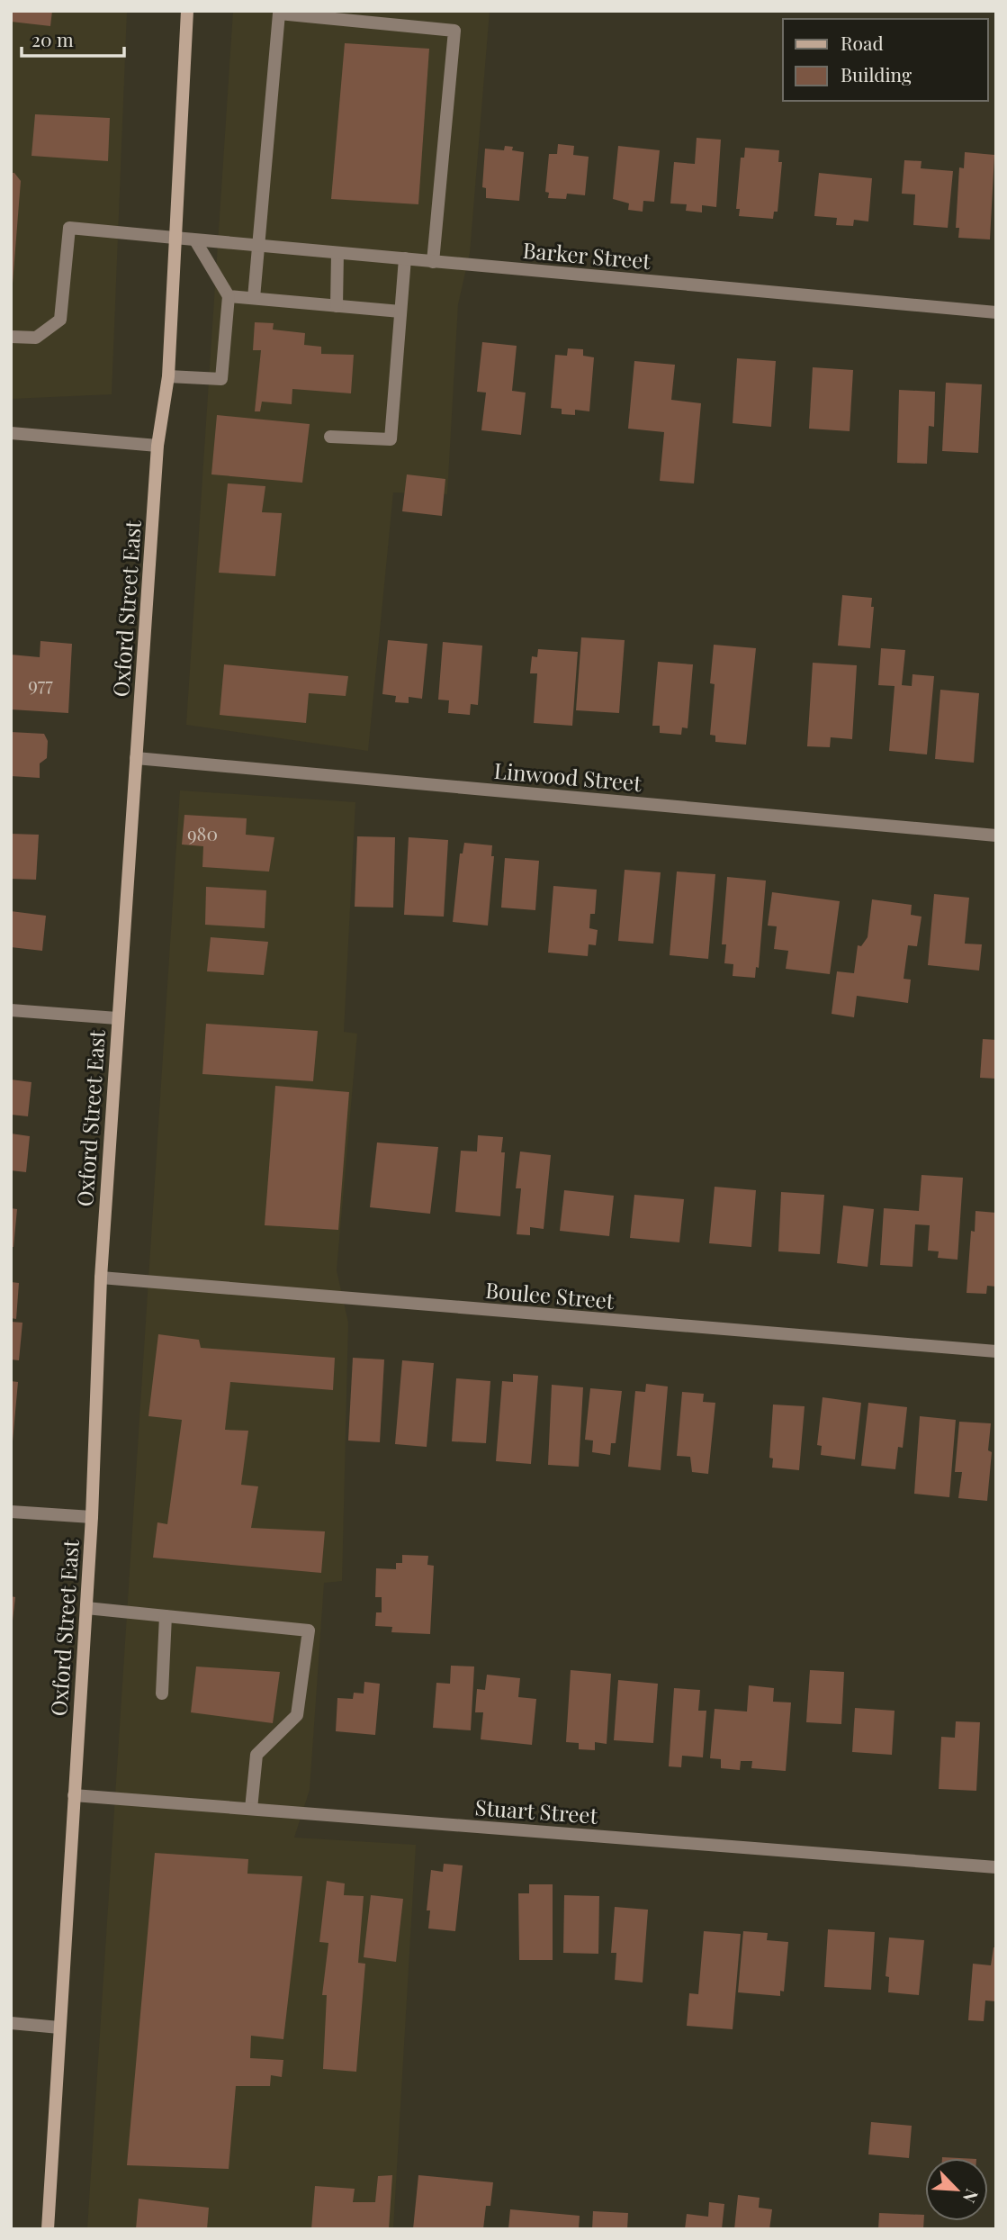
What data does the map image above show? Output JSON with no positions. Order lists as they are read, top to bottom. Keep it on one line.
{"streets":{"main road":["Oxford Street East"],"street":["Barker Street","Linwood Street","Boulee Street","Stuart Street"]},"crossings":[["Barker Street","Oxford Street East"],["Oxford Street East","Linwood Street"],["Oxford Street East","Boulee Street"],["Oxford Street East","Stuart Street"]],"house_numbers":["977","980"],"legend":["Road","Building"],"scale_bar":"20 m","north":"bottom right"}
